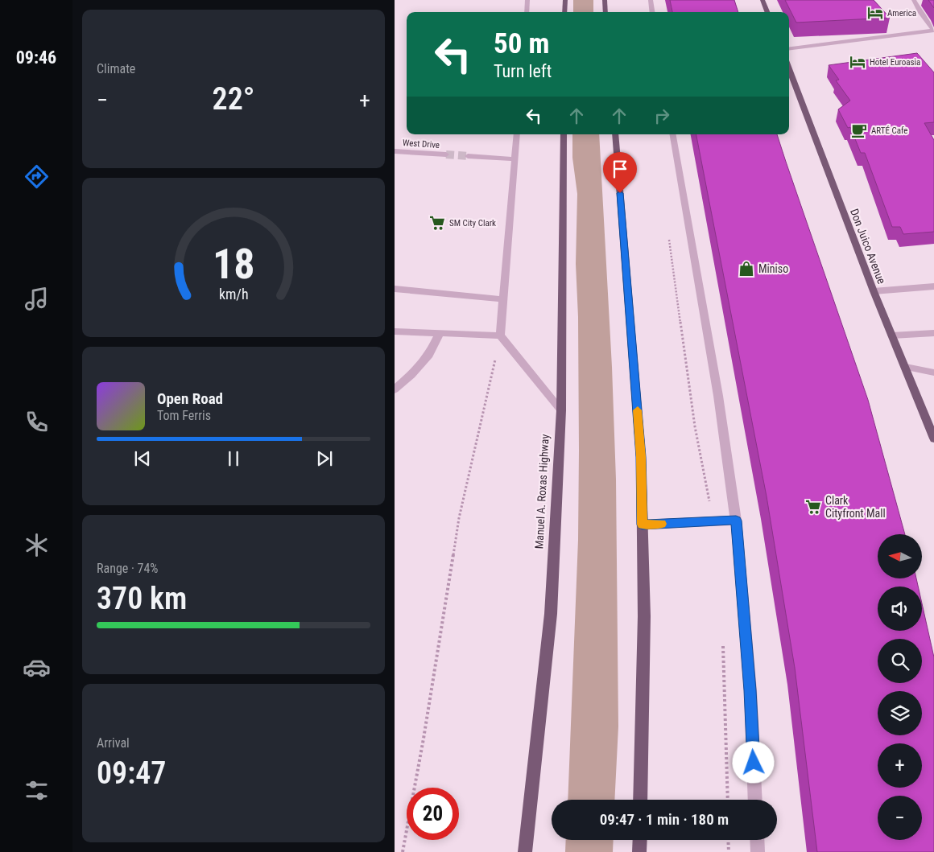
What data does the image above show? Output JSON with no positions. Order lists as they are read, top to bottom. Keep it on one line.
{"streets":{"main road":["Don Juico Avenue","Manuel A. Roxas Highway"],"street":["West Drive"]},"places":{"hotel":["America","Hotel Euroasia"],"cafe":["ARTÉ Cafe"],"supermarket":["SM City Clark","Clark Cityfront Mall"],"shop":["Miniso"]},"north":"left","page":{"tabs":"09:46","tile":["Climate",["Range · 74%","370 km"],["Arrival","09:47"]],"turn":["50 m","Turn left"],"heat":["−","22°","+"],"song":["Open Road","Tom Ferris"],"map_buttons":["+","−"],"limit":"20","trip":"09:47 · 1 min · 180 m","gauge":["18","km/h"]}}
